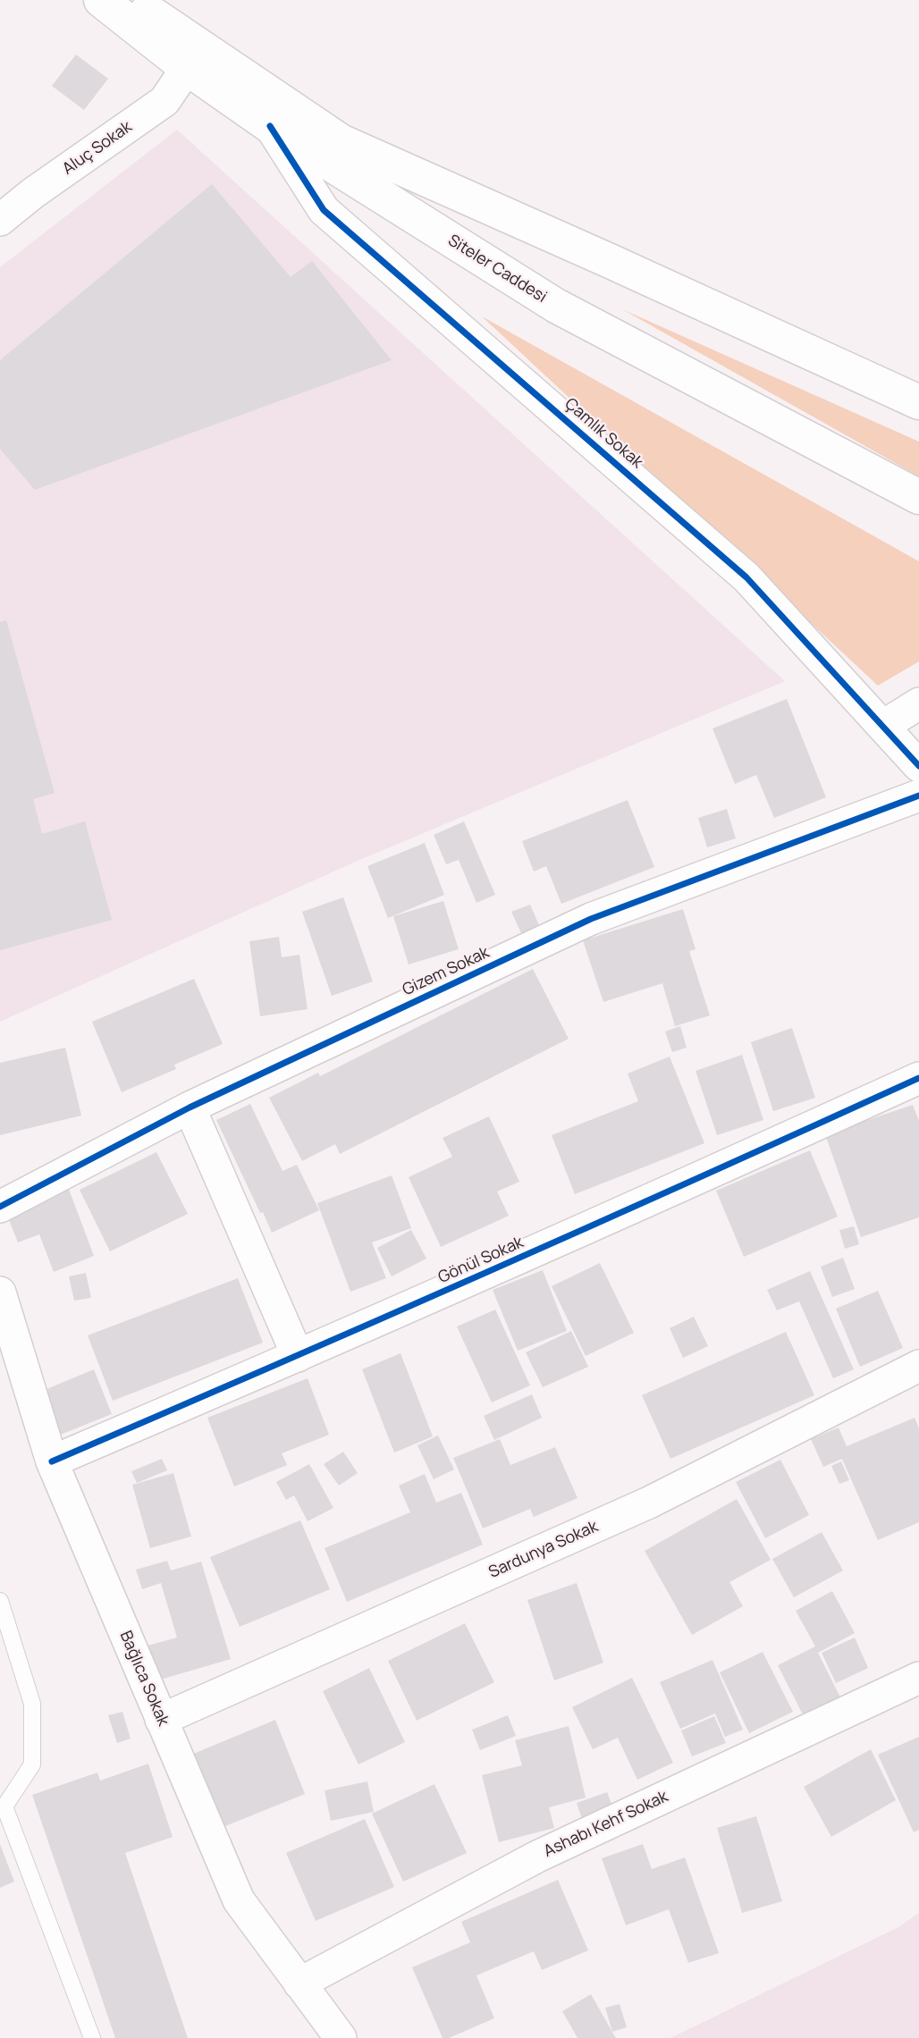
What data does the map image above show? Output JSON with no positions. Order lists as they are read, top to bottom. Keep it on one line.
{"streets":{"main road":["Siteler Caddesi"],"street":["Aluç Sokak","Çamlık Sokak","Gizem Sokak","Gönül Sokak","Sardunya Sokak","Bağlıca Sokak","Ashabı Kehf Sokak"]},"crossings":[["Aluç Sokak","Siteler Caddesi"],["Siteler Caddesi","Çamlık Sokak"],["Gönül Sokak","Bağlıca Sokak"],["Sardunya Sokak","Bağlıca Sokak"],["Bağlıca Sokak","Ashabı Kehf Sokak"]]}
